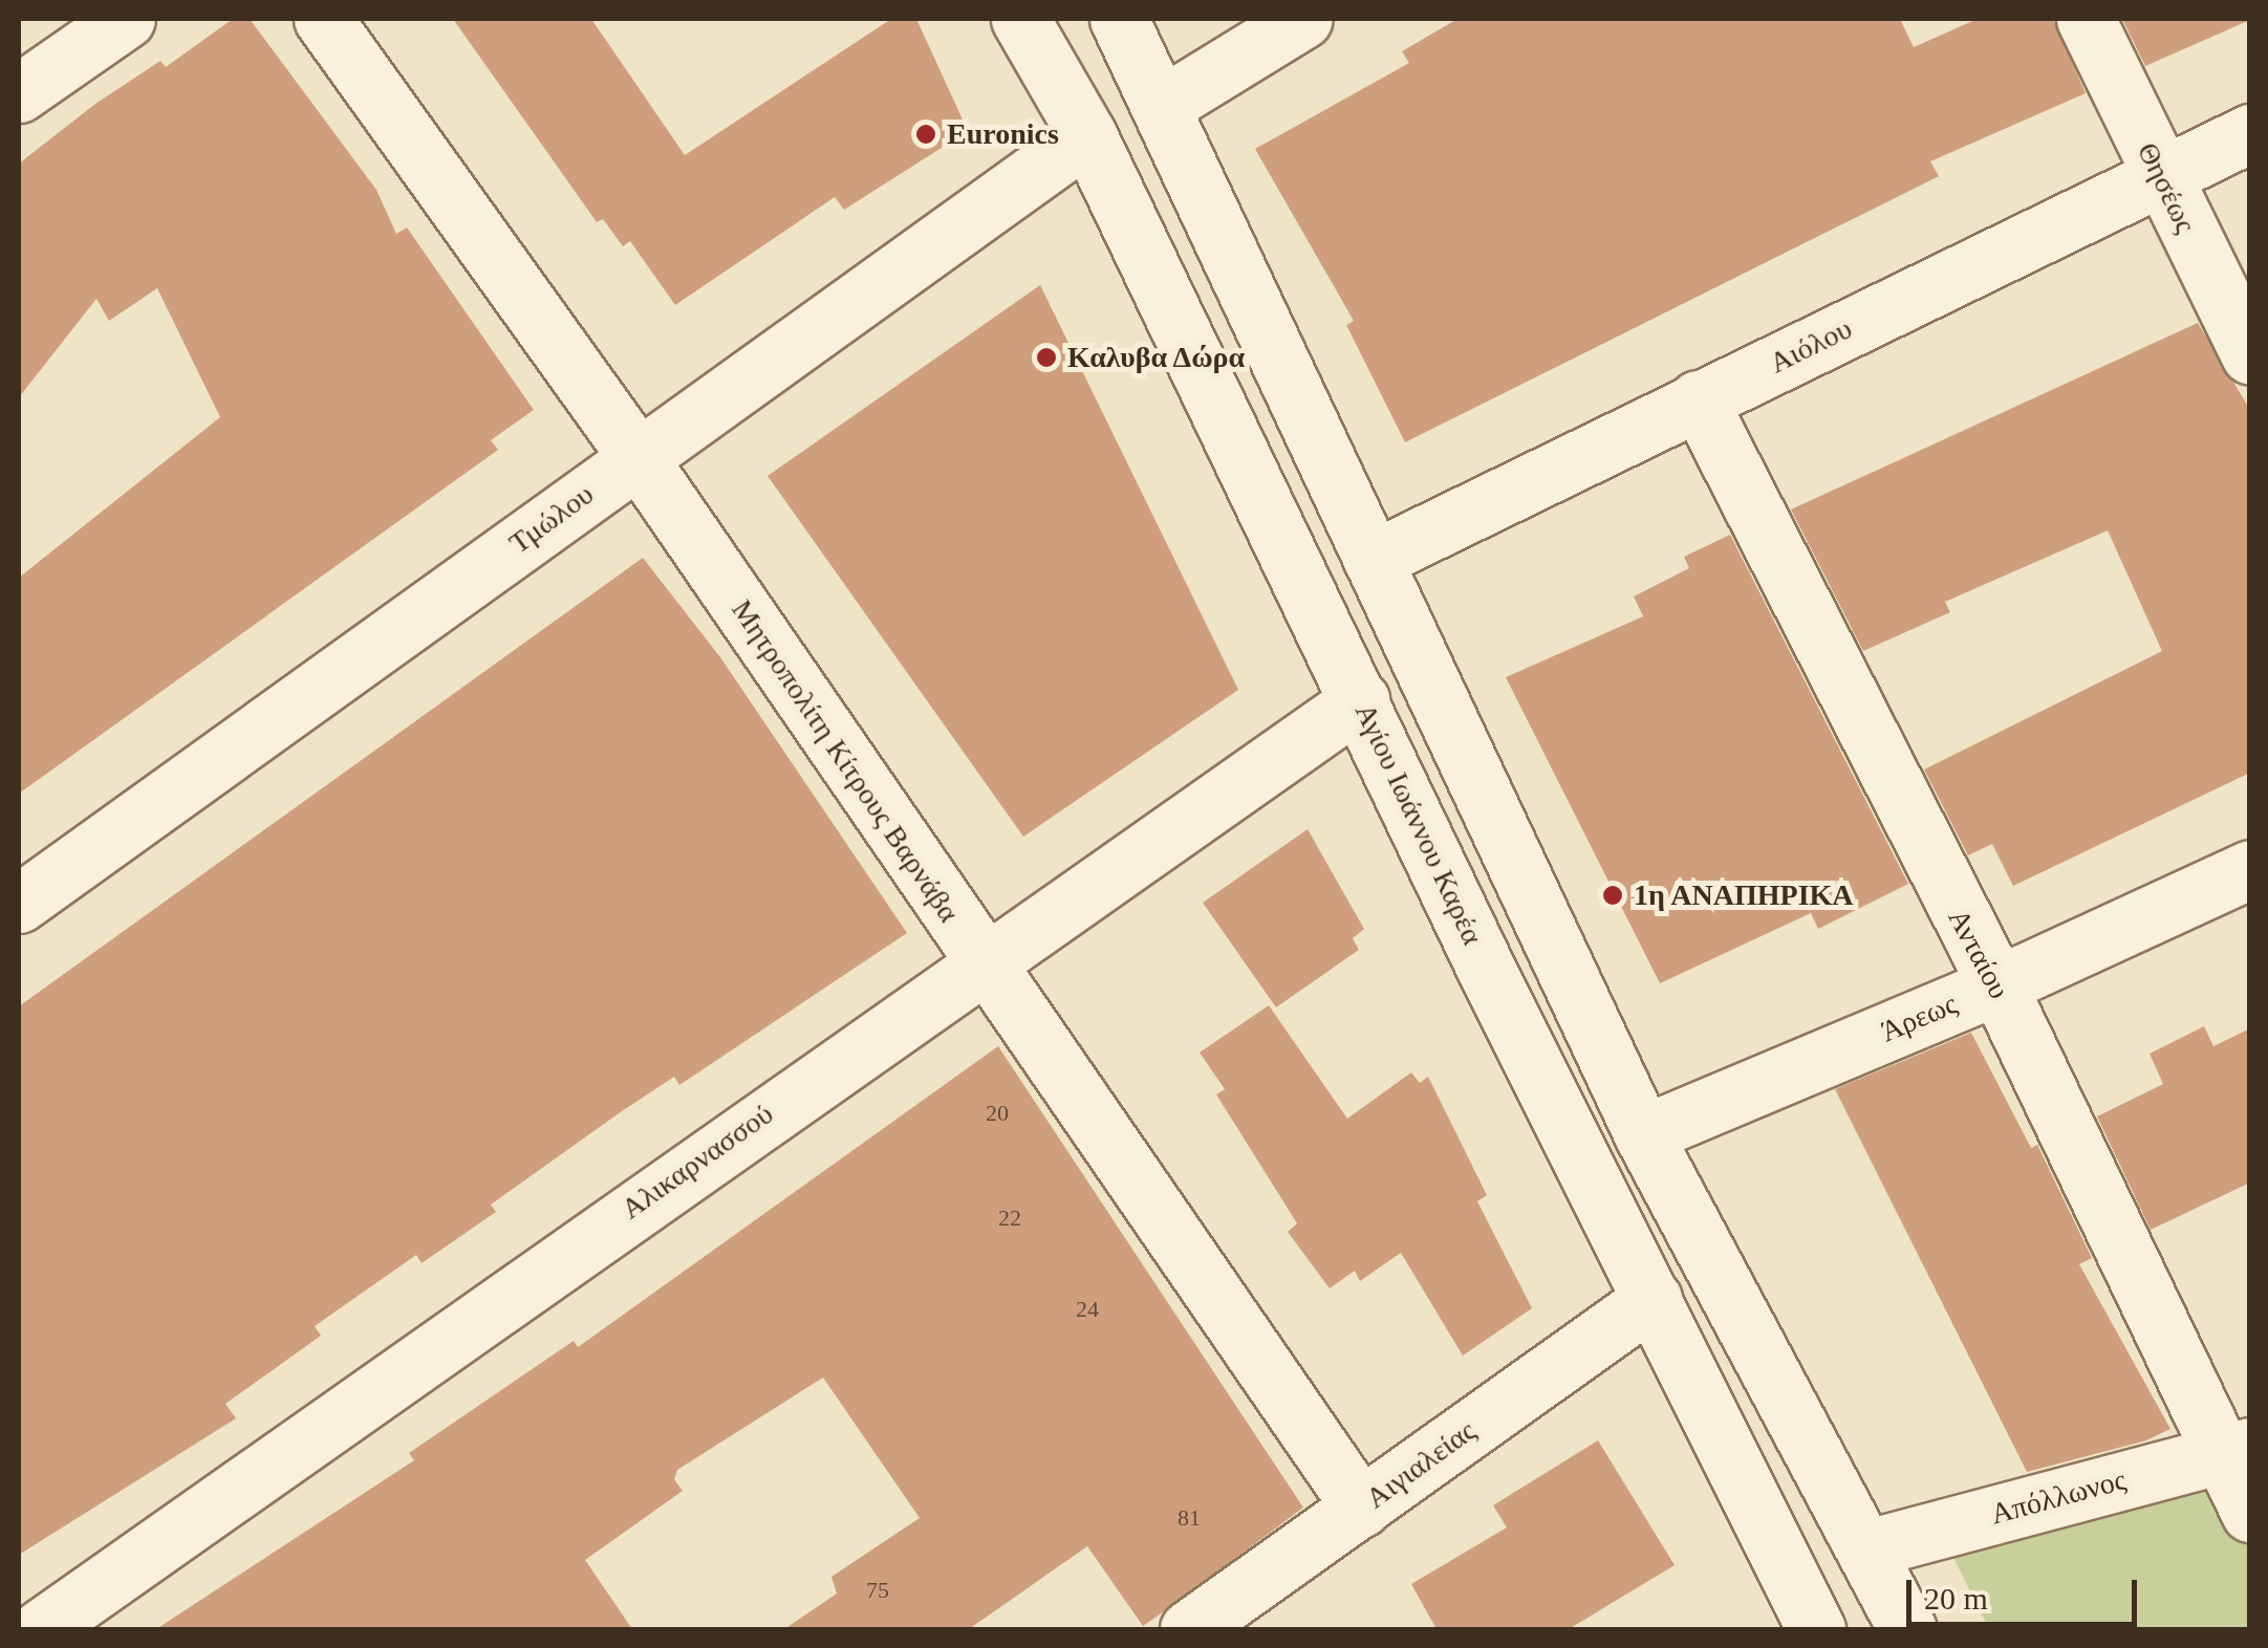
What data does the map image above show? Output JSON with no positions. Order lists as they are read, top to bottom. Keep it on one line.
{"streets":{"street":["Θησέως","Αιόλου","Τμώλου","Μητροπολίτη Κίτρους Βαρνάβα","Αγίου Ιωάννου Καρέα","Ανταίου","Άρεως","Αλικαρνασσού","Αιγιαλείας","Απόλλωνος"]},"crossings":[["Θησέως","Αιόλου"],["Αιόλου","Ανταίου"],["Τμώλου","Μητροπολίτη Κίτρους Βαρνάβα"],["Τμώλου","Αγίου Ιωάννου Καρέα"],["Μητροπολίτη Κίτρους Βαρνάβα","Αλικαρνασσού"],["Μητροπολίτη Κίτρους Βαρνάβα","Αιγιαλείας"],["Αγίου Ιωάννου Καρέα","Αλικαρνασσού"],["Αγίου Ιωάννου Καρέα","Αιγιαλείας"],["Ανταίου","Άρεως"],["Ανταίου","Απόλλωνος"]],"places":["Euronics","Καλυβα Δώρα","1η ΑΝΑΠΗΡΙΚΑ"],"house_numbers":["20","22","24","81","75"],"scale_bar":"20 m"}
